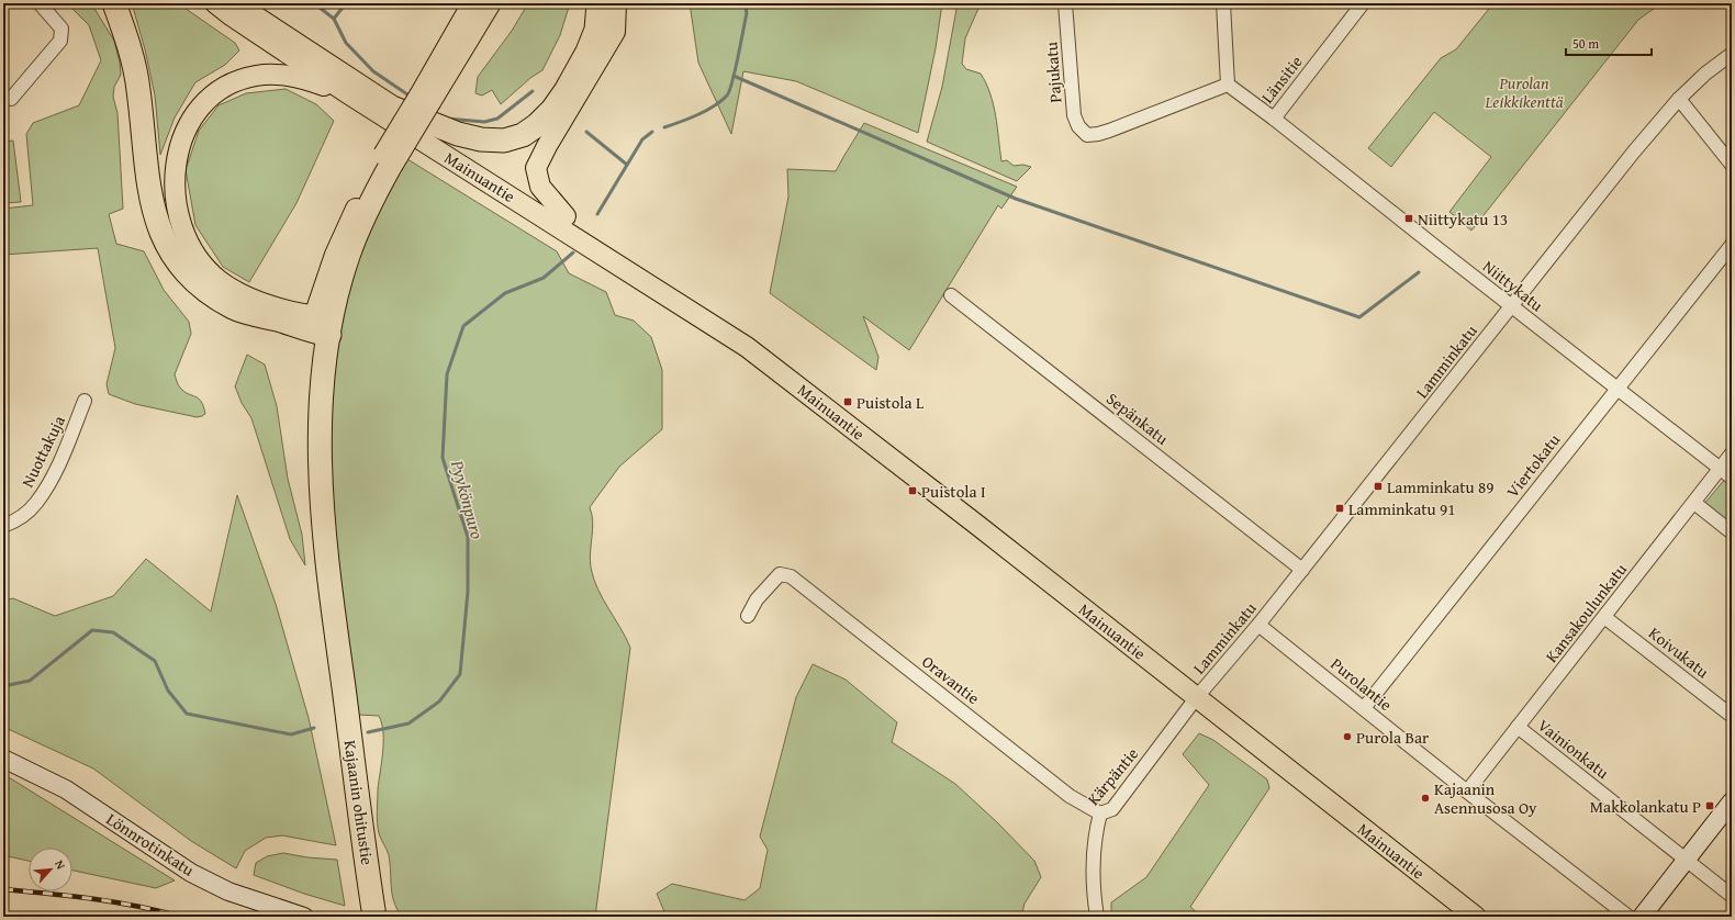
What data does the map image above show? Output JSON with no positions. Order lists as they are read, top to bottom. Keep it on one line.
{"streets":{"highway":["Mainuantie","Kajaanin ohitustie"],"street":["Pajukatu","Länsitie","Niittykatu","Lamminkatu","Sepänkatu","Nuottakuja","Viertokatu","Kansakoulunkatu","Koivukatu","Oravantie","Purolantie","Vainionkatu","Kärpäntie","Lönnrotinkatu"]},"crossings":[["Pajukatu","Länsitie"],["Länsitie","Niittykatu"],["Mainuantie","Lamminkatu"],["Mainuantie","Kärpäntie"],["Niittykatu","Lamminkatu"],["Niittykatu","Viertokatu"],["Niittykatu","Kansakoulunkatu"],["Lamminkatu","Sepänkatu"],["Lamminkatu","Purolantie"],["Lamminkatu","Kärpäntie"],["Viertokatu","Purolantie"],["Kansakoulunkatu","Koivukatu"],["Kansakoulunkatu","Purolantie"],["Kansakoulunkatu","Vainionkatu"],["Oravantie","Kärpäntie"]],"water":["Pyykönpuro"],"parks":["Purolan Leikkikenttä"],"places":{"transit":["Niittykatu 13","Puistola L","Lamminkatu 89","Puistola I","Lamminkatu 91","Makkolankatu P"],"other":["Purola Bar","Kajaanin Asennusosa Oy"]},"scale_bar":"50 m","north":"top right"}
